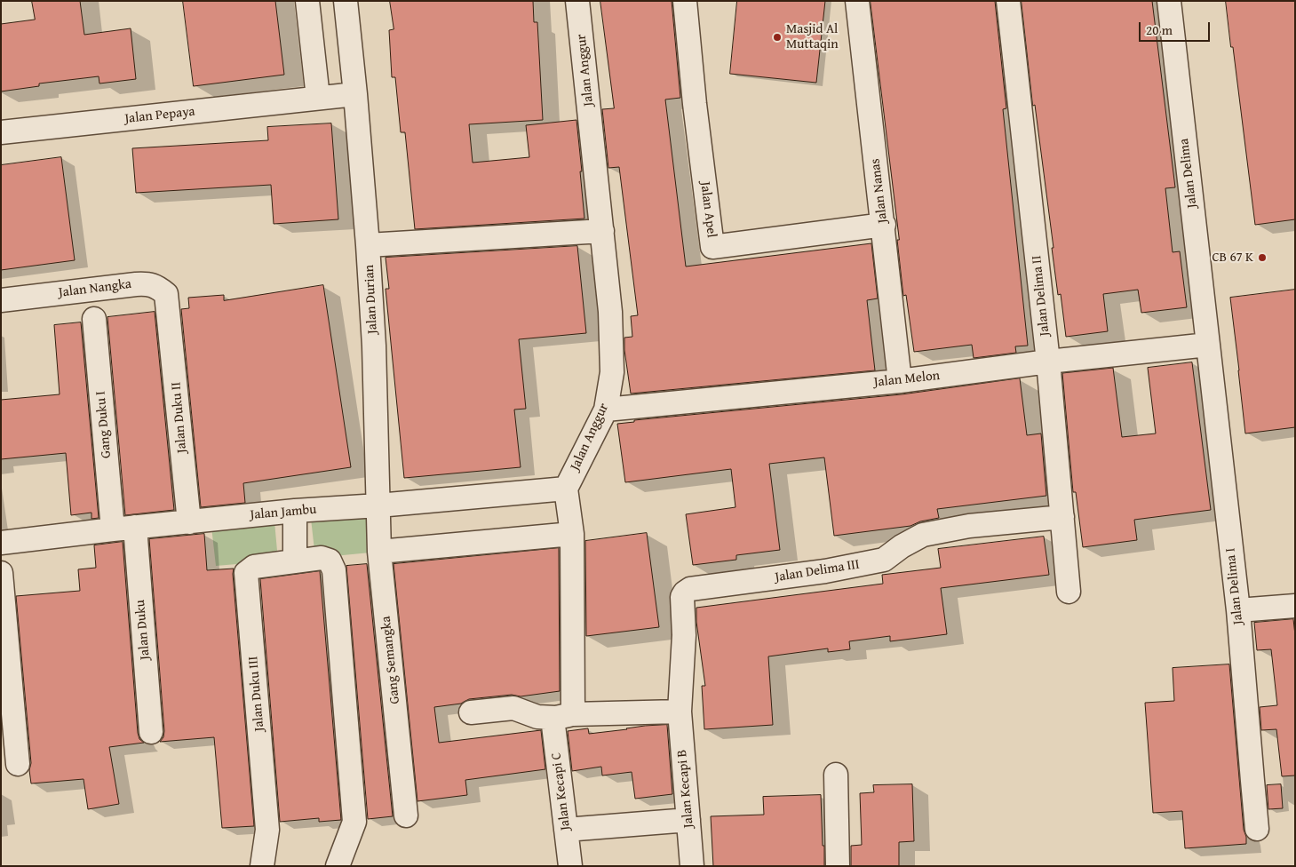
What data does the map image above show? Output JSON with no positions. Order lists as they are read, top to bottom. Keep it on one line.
{"streets":{"street":["Jalan Anggur","Jalan Pepaya","Jalan Delima","Jalan Nanas","Jalan Apel","Jalan Nangka","Jalan Delima II","Jalan Durian","Jalan Melon","Jalan Duku II","Gang Duku I","Jalan Jambu","Jalan Delima III","Jalan Delima I","Jalan Duku","Gang Semangka","Jalan Duku III","Jalan Kecapi B","Jalan Kecapi C"]},"crossings":[["Jalan Anggur","Jalan Melon"],["Jalan Anggur","Jalan Jambu"],["Jalan Delima","Jalan Melon"],["Jalan Delima","Jalan Delima I"],["Jalan Nanas","Jalan Apel"],["Jalan Nanas","Jalan Melon"],["Jalan Nangka","Jalan Duku II"],["Jalan Delima II","Jalan Melon"],["Jalan Delima II","Jalan Delima III"],["Jalan Durian","Jalan Jambu"],["Jalan Durian","Gang Semangka"],["Jalan Melon","Jalan Delima I"],["Jalan Duku II","Jalan Jambu"],["Gang Duku I","Jalan Jambu"],["Gang Duku I","Jalan Duku"],["Jalan Jambu","Jalan Duku"],["Jalan Jambu","Gang Semangka"],["Jalan Delima III","Jalan Kecapi B"]],"places":["Masjid Al Muttaqin","CB 67 K"],"scale_bar":"20 m"}
